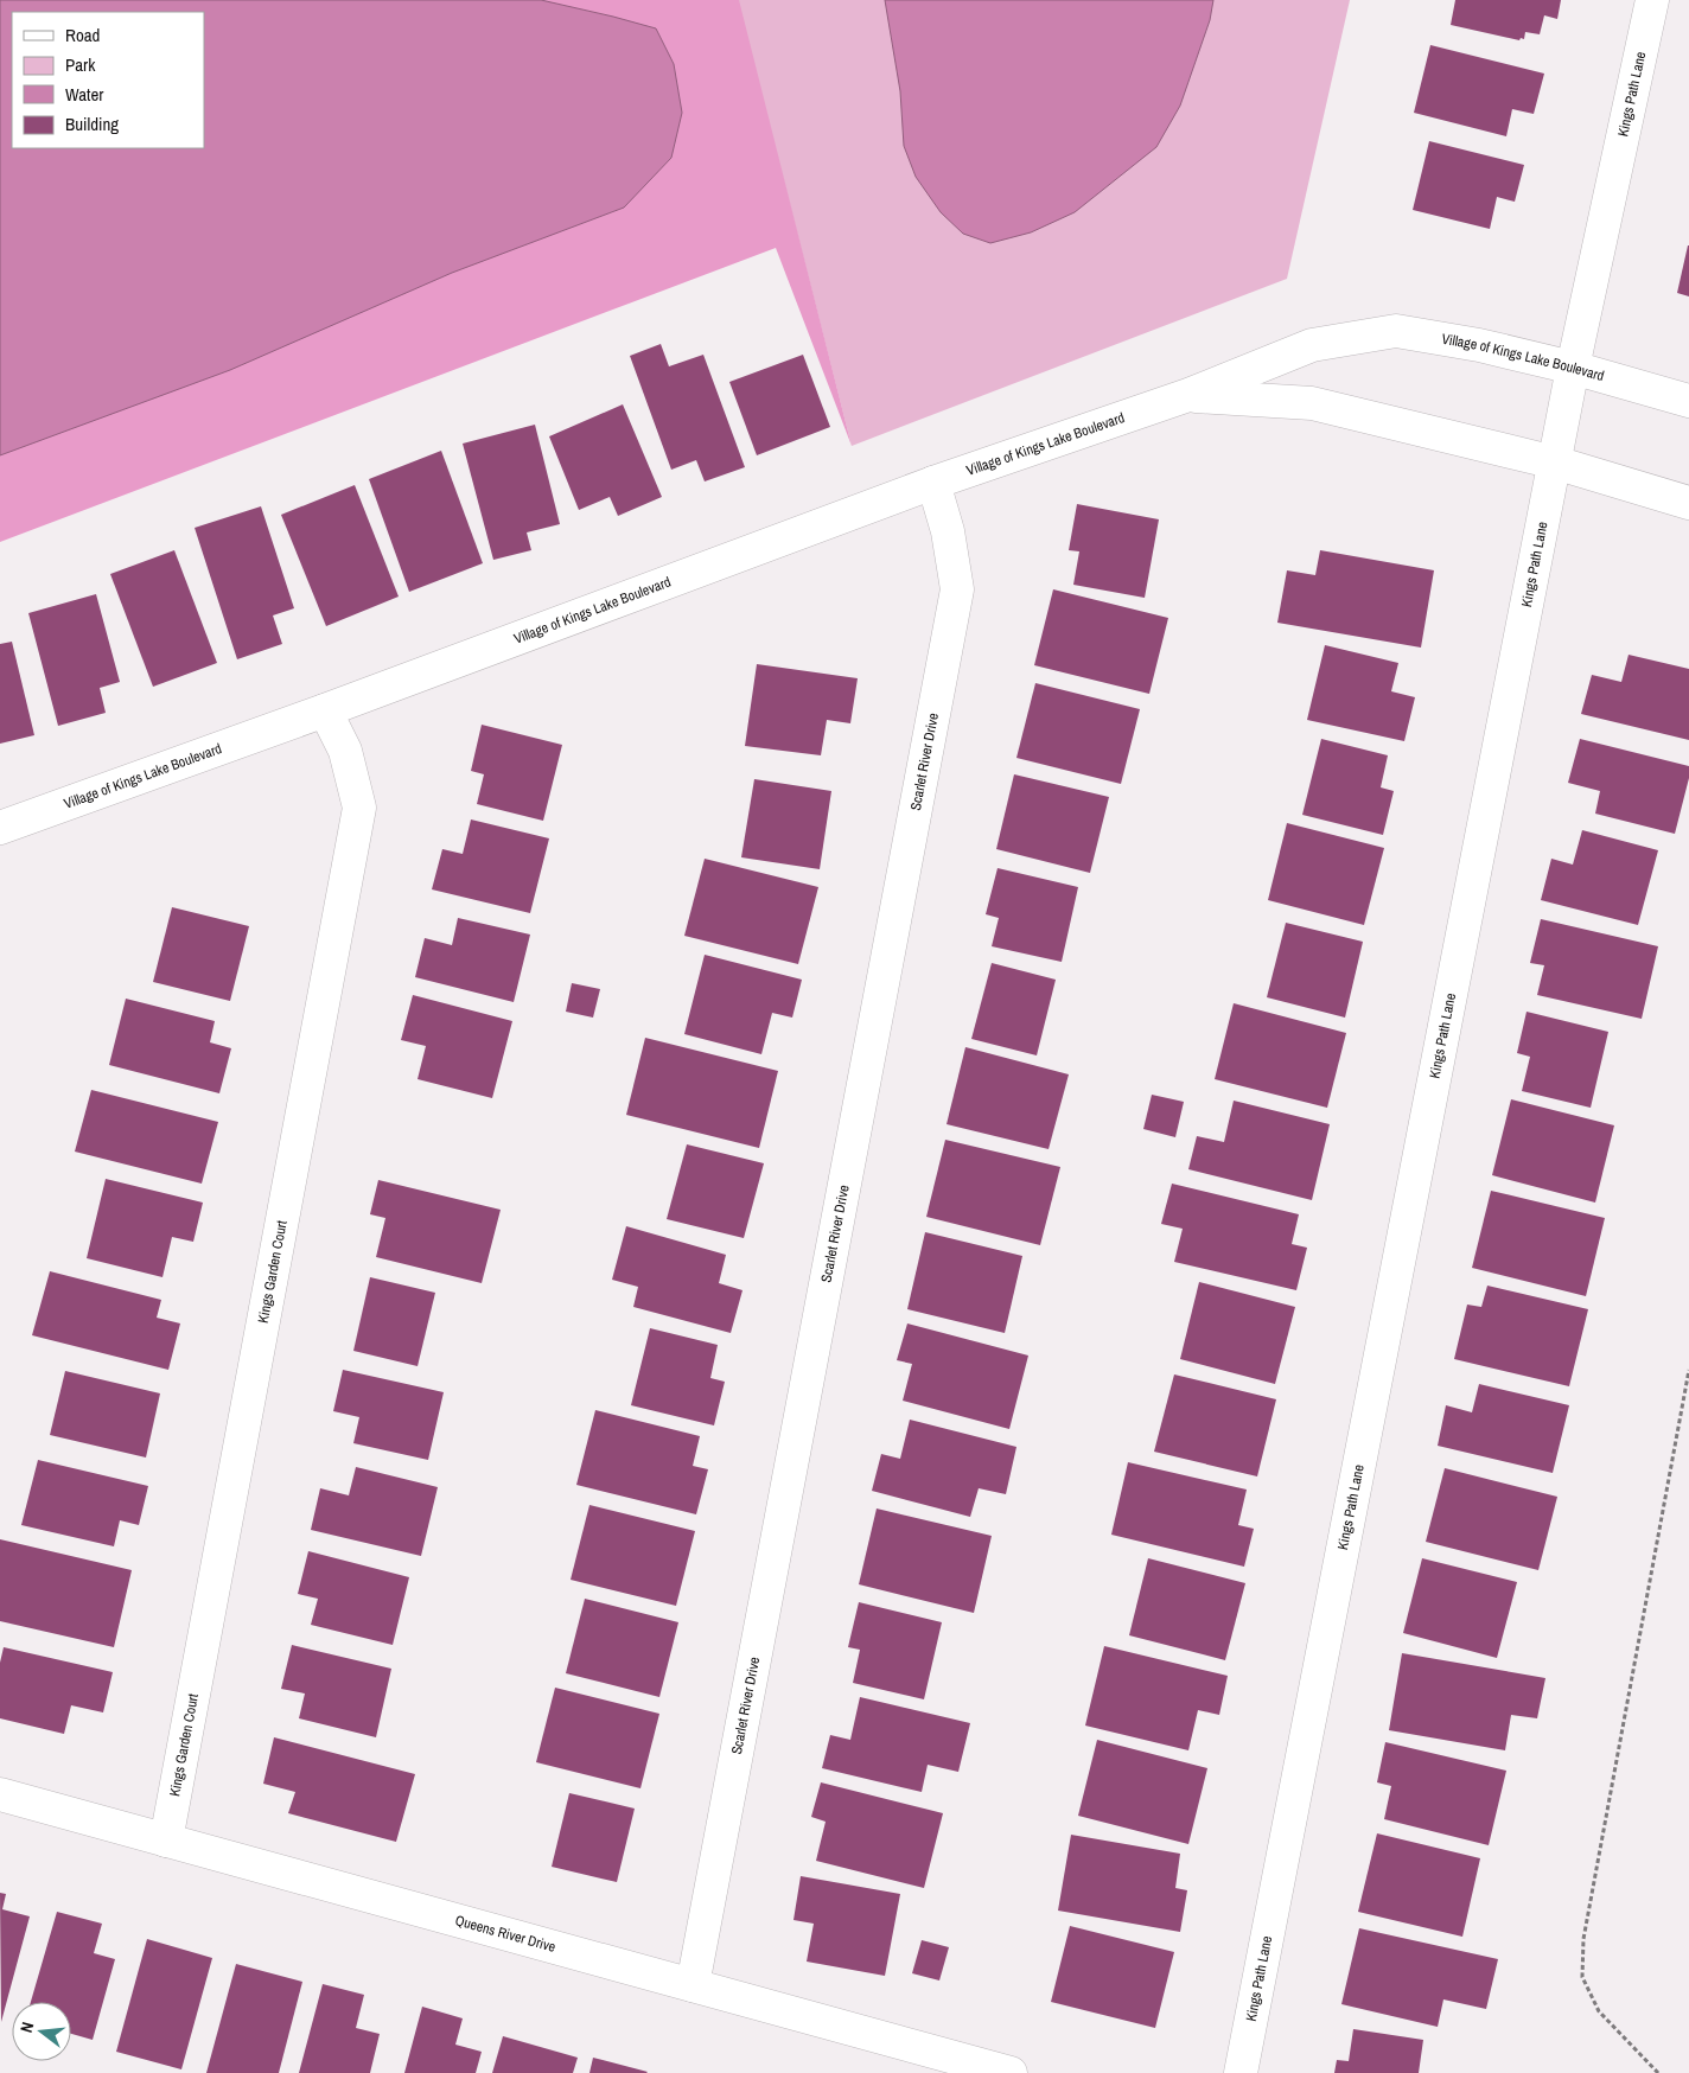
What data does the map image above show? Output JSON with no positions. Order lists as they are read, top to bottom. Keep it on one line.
{"streets":{"street":["Kings Path Lane","Village of Kings Lake Boulevard","Scarlet River Drive","Kings Garden Court","Queens River Drive"]},"crossings":[["Kings Path Lane","Village of Kings Lake Boulevard"],["Village of Kings Lake Boulevard","Scarlet River Drive"],["Village of Kings Lake Boulevard","Kings Garden Court"],["Scarlet River Drive","Queens River Drive"],["Kings Garden Court","Queens River Drive"]],"legend":["Road","Park","Water","Building"],"north":"left"}
